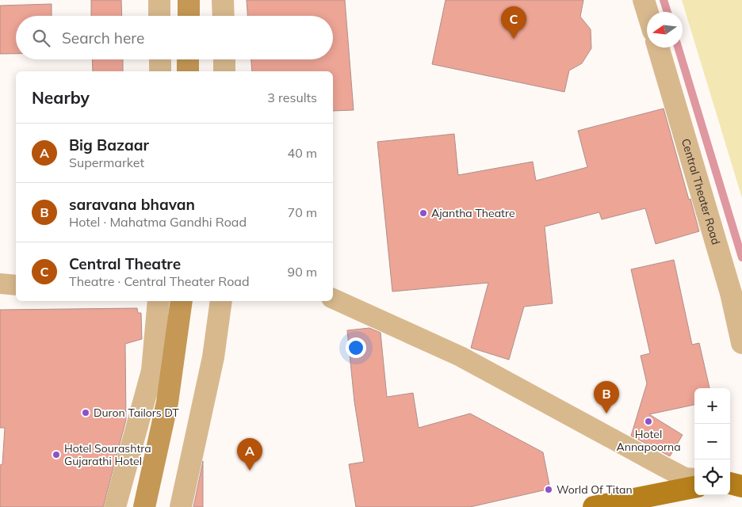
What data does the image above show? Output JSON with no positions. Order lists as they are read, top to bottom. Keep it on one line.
{"streets":{"street":["Central Theater Road"]},"places":["Ajantha Theatre","Duron Tailors DT","Hotel Annapoorna","Hotel Sourashtra Gujarathi Hotel","World Of Titan"],"north":"left","page":{"pins":["C","B","A"],"search":"Search here","heading":["Nearby","3 results"],"list":[{"mark":"A","name":"Big Bazaar","note":"Supermarket","value":"40 m"},{"mark":"B","name":"saravana bhavan","note":"Hotel · Mahatma Gandhi Road","value":"70 m"},{"mark":"C","name":"Central Theatre","note":"Theatre · Central Theater Road","value":"90 m"}],"map_buttons":["+","−"]}}
